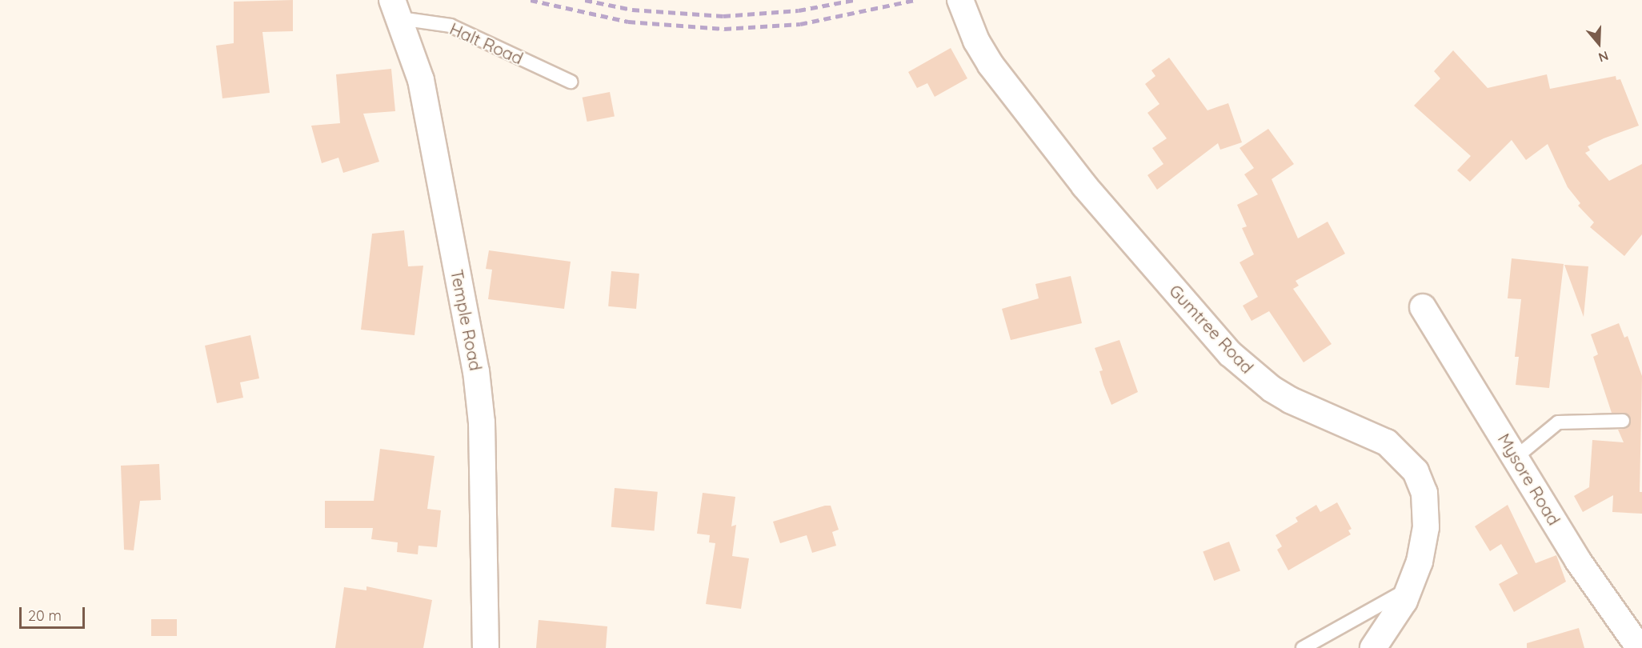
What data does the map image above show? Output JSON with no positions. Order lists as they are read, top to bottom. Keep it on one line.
{"streets":{"street":["Temple Road","Gumtree Road","Mysore Road"],"lane":["Halt Road"]},"crossings":[["Halt Road","Temple Road"]],"scale_bar":"20 m","north":"bottom"}
